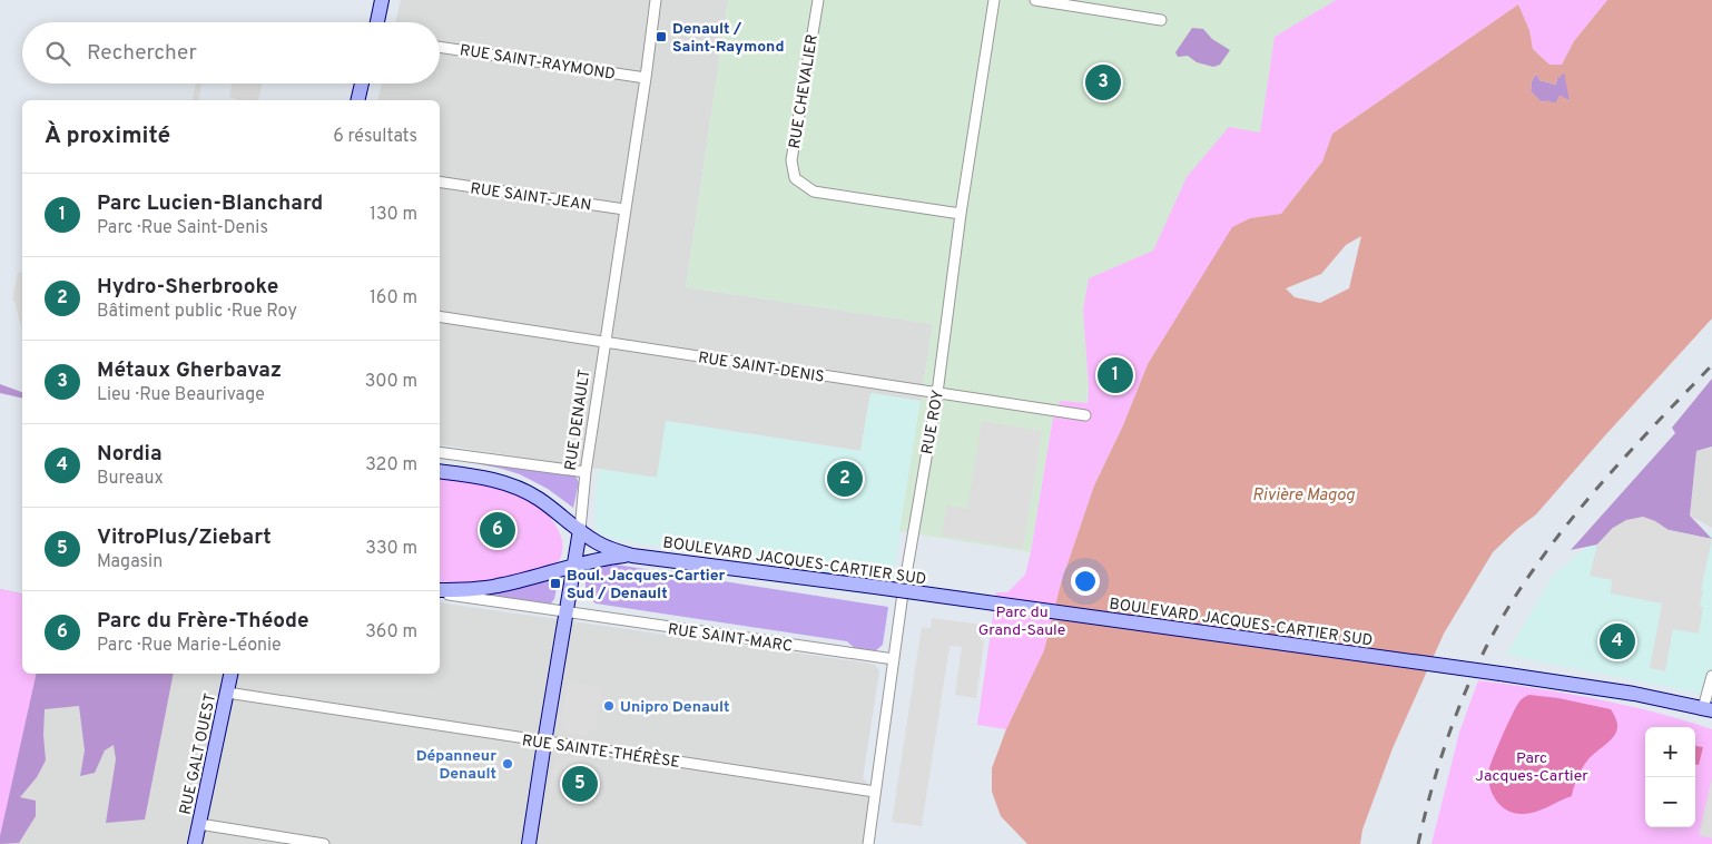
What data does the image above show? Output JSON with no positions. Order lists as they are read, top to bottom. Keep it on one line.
{"streets":{"main road":["RUE DENAULT","BOULEVARD JACQUES-CARTIER SUD","RUE GALT OUEST"],"street":["RUE SAINT-RAYMOND","RUE CHEVALIER","RUE SAINT-JEAN","RUE SAINT-DENIS","RUE ROY","RUE SAINT-MARC","RUE SAINTE-THÉRÈSE"]},"crossings":[["RUE SAINT-RAYMOND","RUE DENAULT"],["RUE CHEVALIER","RUE ROY"],["RUE SAINT-JEAN","RUE DENAULT"],["RUE SAINT-DENIS","RUE DENAULT"],["RUE SAINT-DENIS","RUE ROY"],["RUE DENAULT","BOULEVARD JACQUES-CARTIER SUD"],["RUE DENAULT","RUE SAINT-MARC"],["RUE DENAULT","RUE SAINTE-THÉRÈSE"],["RUE ROY","RUE SAINT-MARC"],["RUE ROY","RUE SAINTE-THÉRÈSE"],["RUE SAINTE-THÉRÈSE","RUE GALT OUEST"]],"water":["Rivière Magog"],"parks":["Parc du Grand-Saule","Parc Jacques-Cartier"],"places":{"transit":["Denault / Saint-Raymond","Boul. Jacques-Cartier Sud / Denault"],"other":["Unipro Denault","Dépanneur Denault"]},"page":{"search":"Rechercher","pins":["3","1","2","6","4","5"],"heading":["À proximité","6 résultats"],"list":[{"mark":"1","name":"Parc Lucien-Blanchard","note":"Parc · Rue Saint-Denis","value":"130 m"},{"mark":"2","name":"Hydro-Sherbrooke","note":"Bâtiment public · Rue Roy","value":"160 m"},{"mark":"3","name":"Métaux Gherbavaz","note":"Lieu · Rue Beaurivage","value":"300 m"},{"mark":"4","name":"Nordia","note":"Bureaux","value":"320 m"},{"mark":"5","name":"VitroPlus/Ziebart","note":"Magasin","value":"330 m"},{"mark":"6","name":"Parc du Frère-Théode","note":"Parc · Rue Marie-Léonie","value":"360 m"}],"map_buttons":["+","−"]}}
